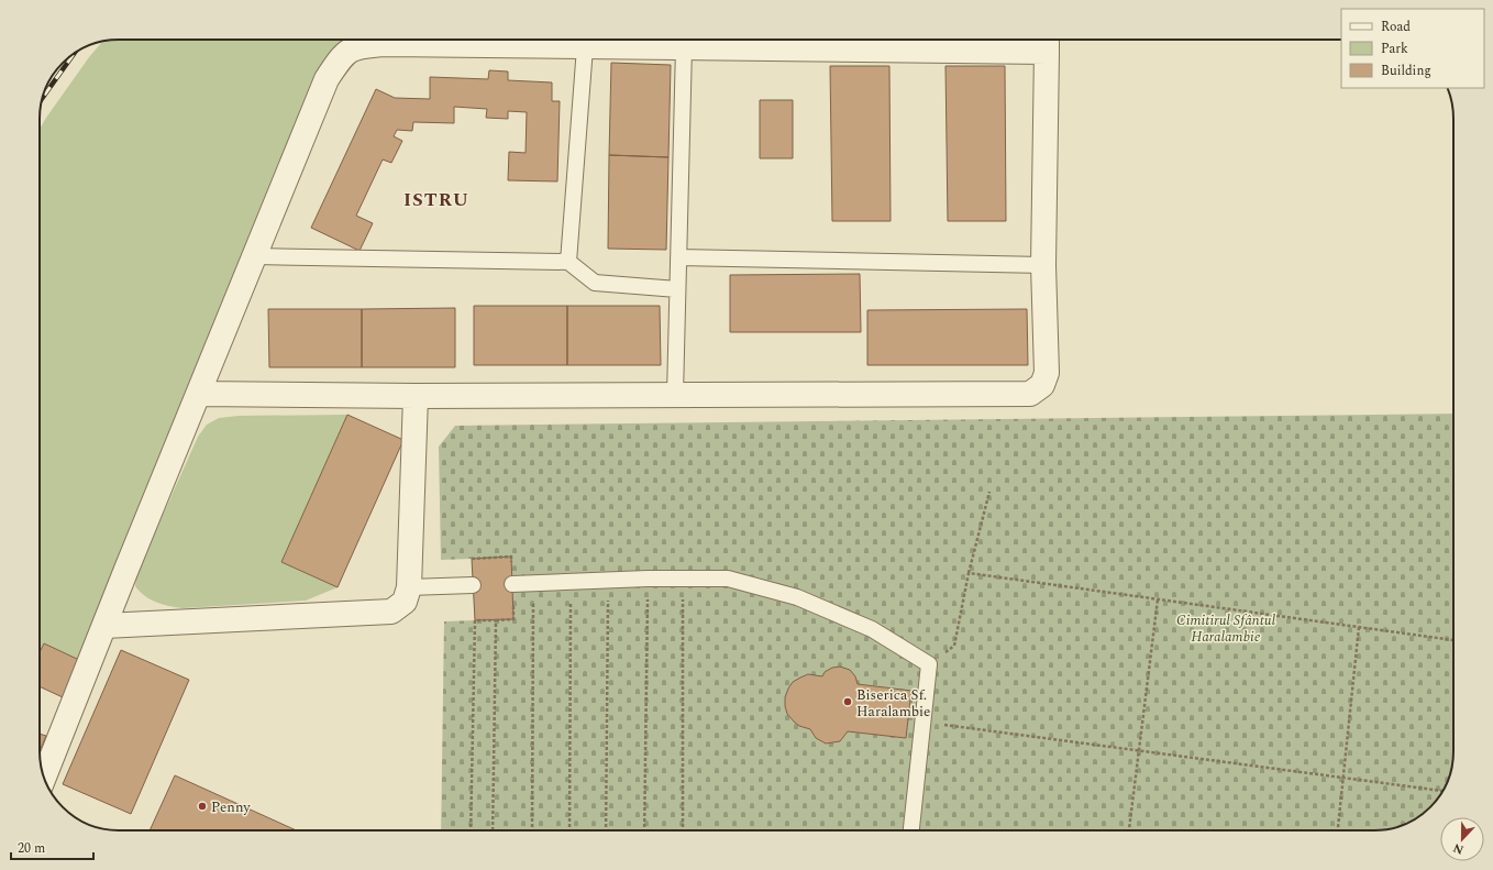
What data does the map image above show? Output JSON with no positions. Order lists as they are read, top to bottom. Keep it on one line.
{"districts":["ISTRU"],"parks":["Cimitirul Sfântul Haralambie"],"places":["Biserica Sf. Haralambie","Penny"],"legend":["Road","Park","Building"],"scale_bar":"20 m","north":"bottom"}
